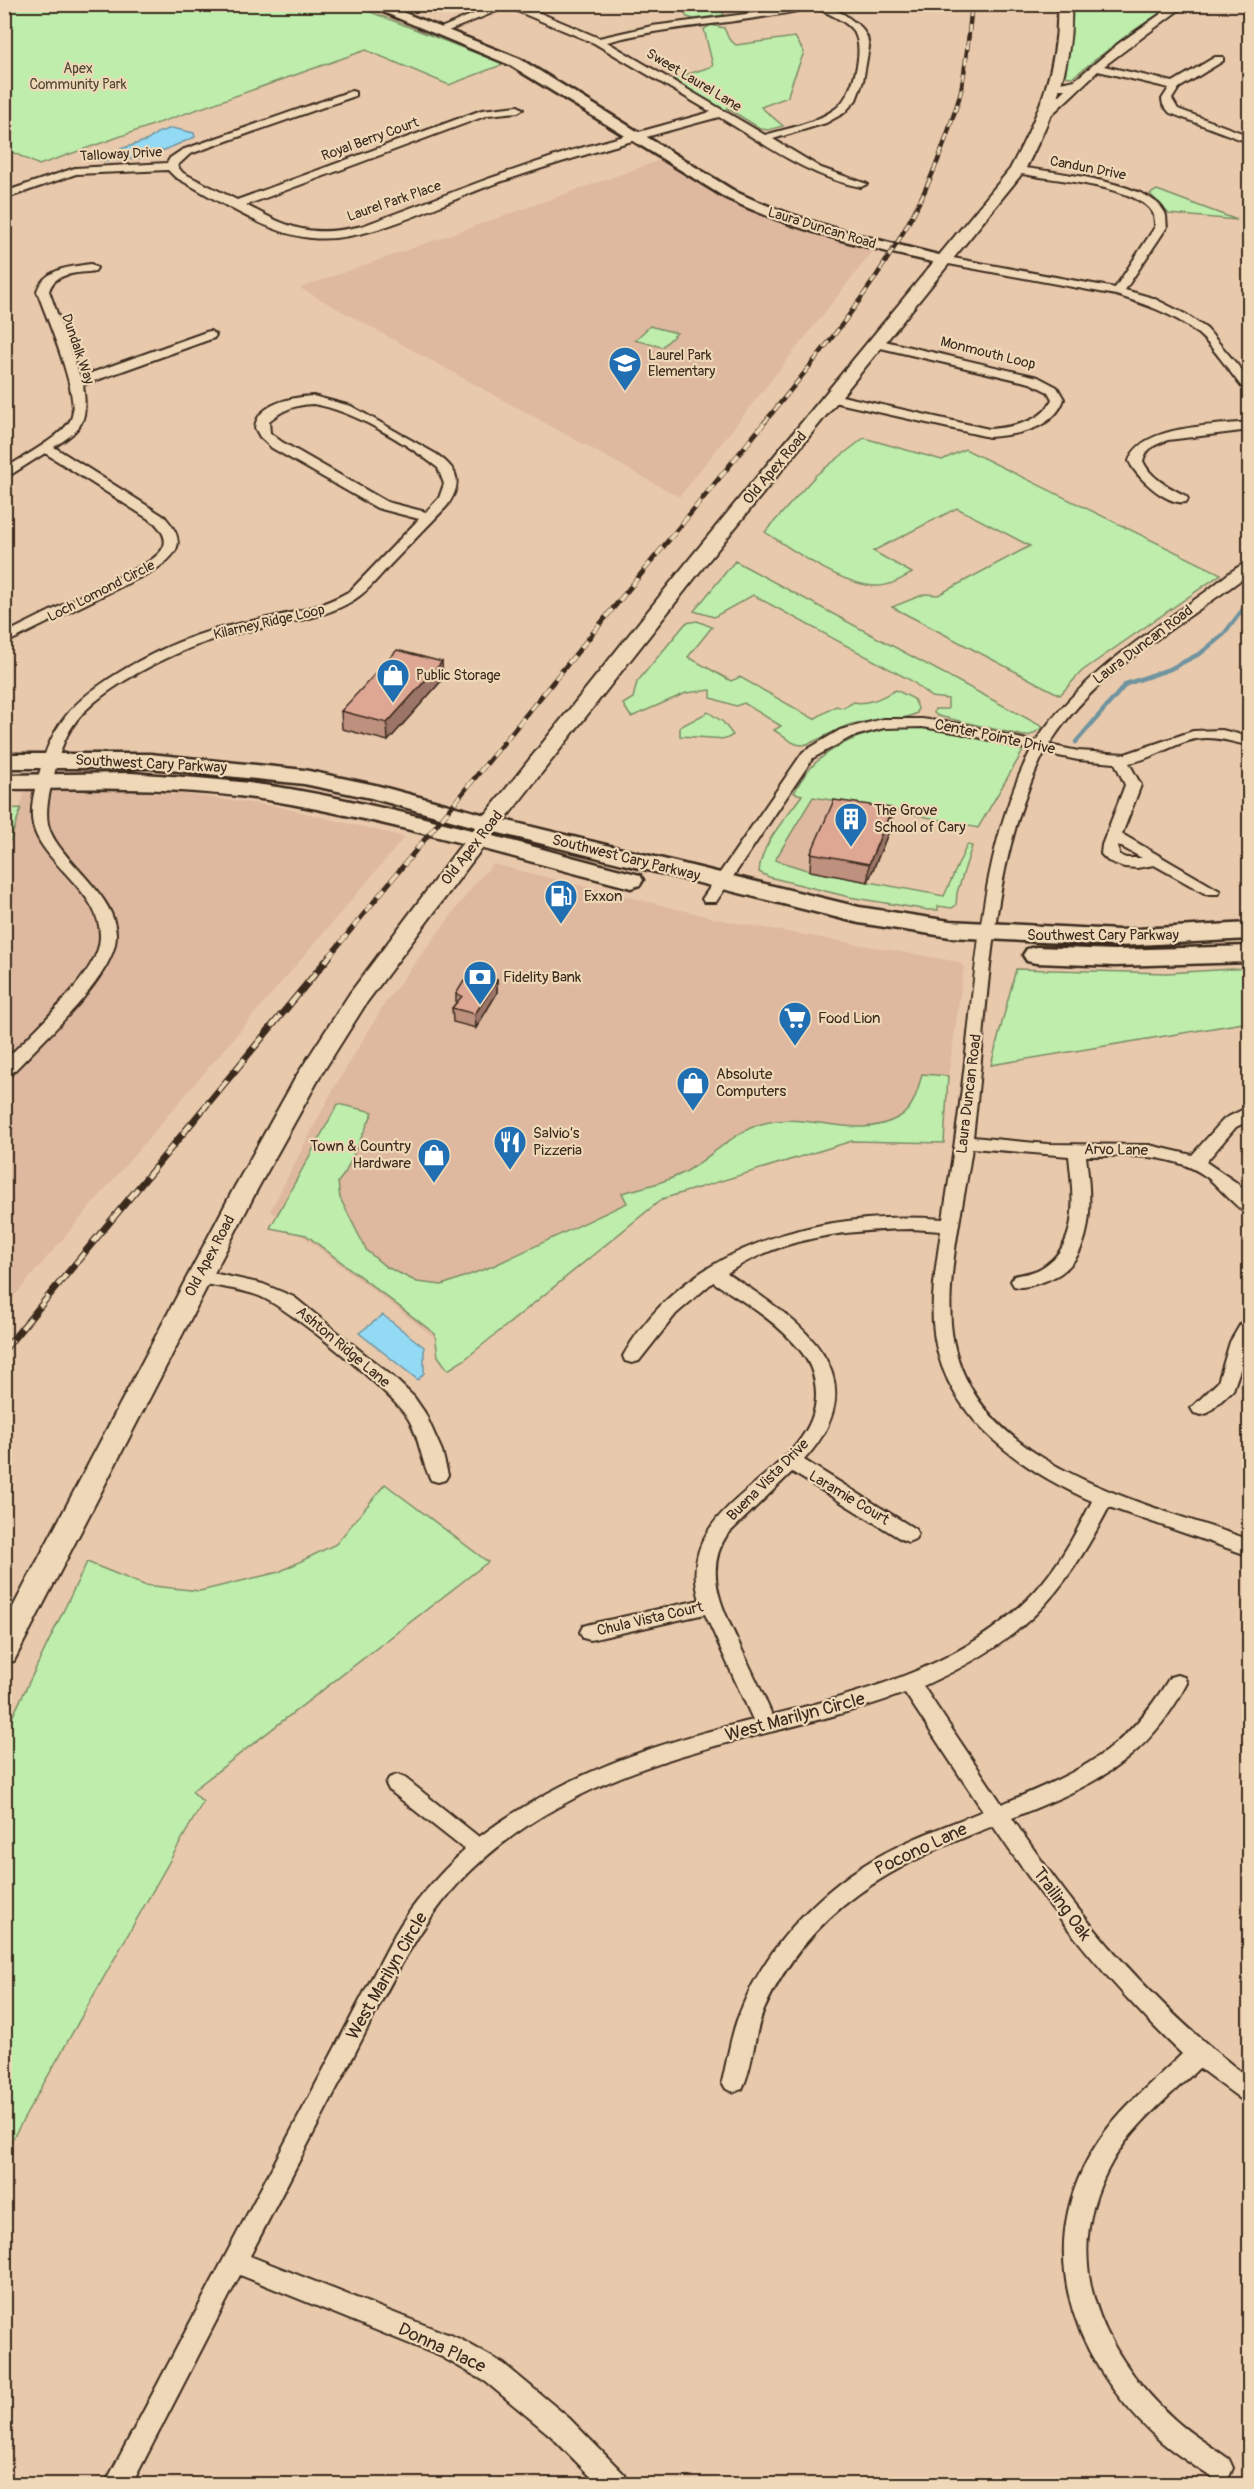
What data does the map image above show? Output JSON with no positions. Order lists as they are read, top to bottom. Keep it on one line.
{"streets":{"main road":["Old Apex Road","Southwest Cary Parkway"],"street":["Sweet Laurel Lane","Royal Berry Court","Talloway Drive","Candun Drive","Laurel Park Place","Laura Duncan Road","Dundalk Way","Monmouth Loop","Loch Lomond Circle","Kilarney Ridge Loop","Center Pointe Drive","Arvo Lane","Ashton Ridge Lane","Buena Vista Drive","Laramie Court","Chula Vista Court","West Marilyn Circle","Pocono Lane","Trailing Oak","Donna Place"]},"crossings":[["Sweet Laurel Lane","Laurel Park Place"],["Royal Berry Court","Laurel Park Place"],["Talloway Drive","Laurel Park Place"],["Candun Drive","Laura Duncan Road"],["Candun Drive","Old Apex Road"],["Laurel Park Place","Laura Duncan Road"],["Laura Duncan Road","Old Apex Road"],["Laura Duncan Road","Center Pointe Drive"],["Laura Duncan Road","Southwest Cary Parkway"],["Laura Duncan Road","Arvo Lane"],["Laura Duncan Road","West Marilyn Circle"],["Dundalk Way","Loch Lomond Circle"],["Monmouth Loop","Old Apex Road"],["Old Apex Road","Southwest Cary Parkway"],["Old Apex Road","Ashton Ridge Lane"],["Kilarney Ridge Loop","Southwest Cary Parkway"],["Center Pointe Drive","Southwest Cary Parkway"],["Buena Vista Drive","Laramie Court"],["Buena Vista Drive","Chula Vista Court"],["Buena Vista Drive","West Marilyn Circle"],["West Marilyn Circle","Trailing Oak"],["West Marilyn Circle","Donna Place"],["Pocono Lane","Trailing Oak"]],"parks":["Apex Community Park"],"places":{"school or university":["Laurel Park Elementary"],"shop":["Public Storage","Absolute Computers","Town & Country Hardware"],"building":["The Grove School of Cary"],"fuel station":["Exxon"],"bank":["Fidelity Bank"],"supermarket":["Food Lion"],"restaurant":["Salvio’s Pizzeria"]}}
